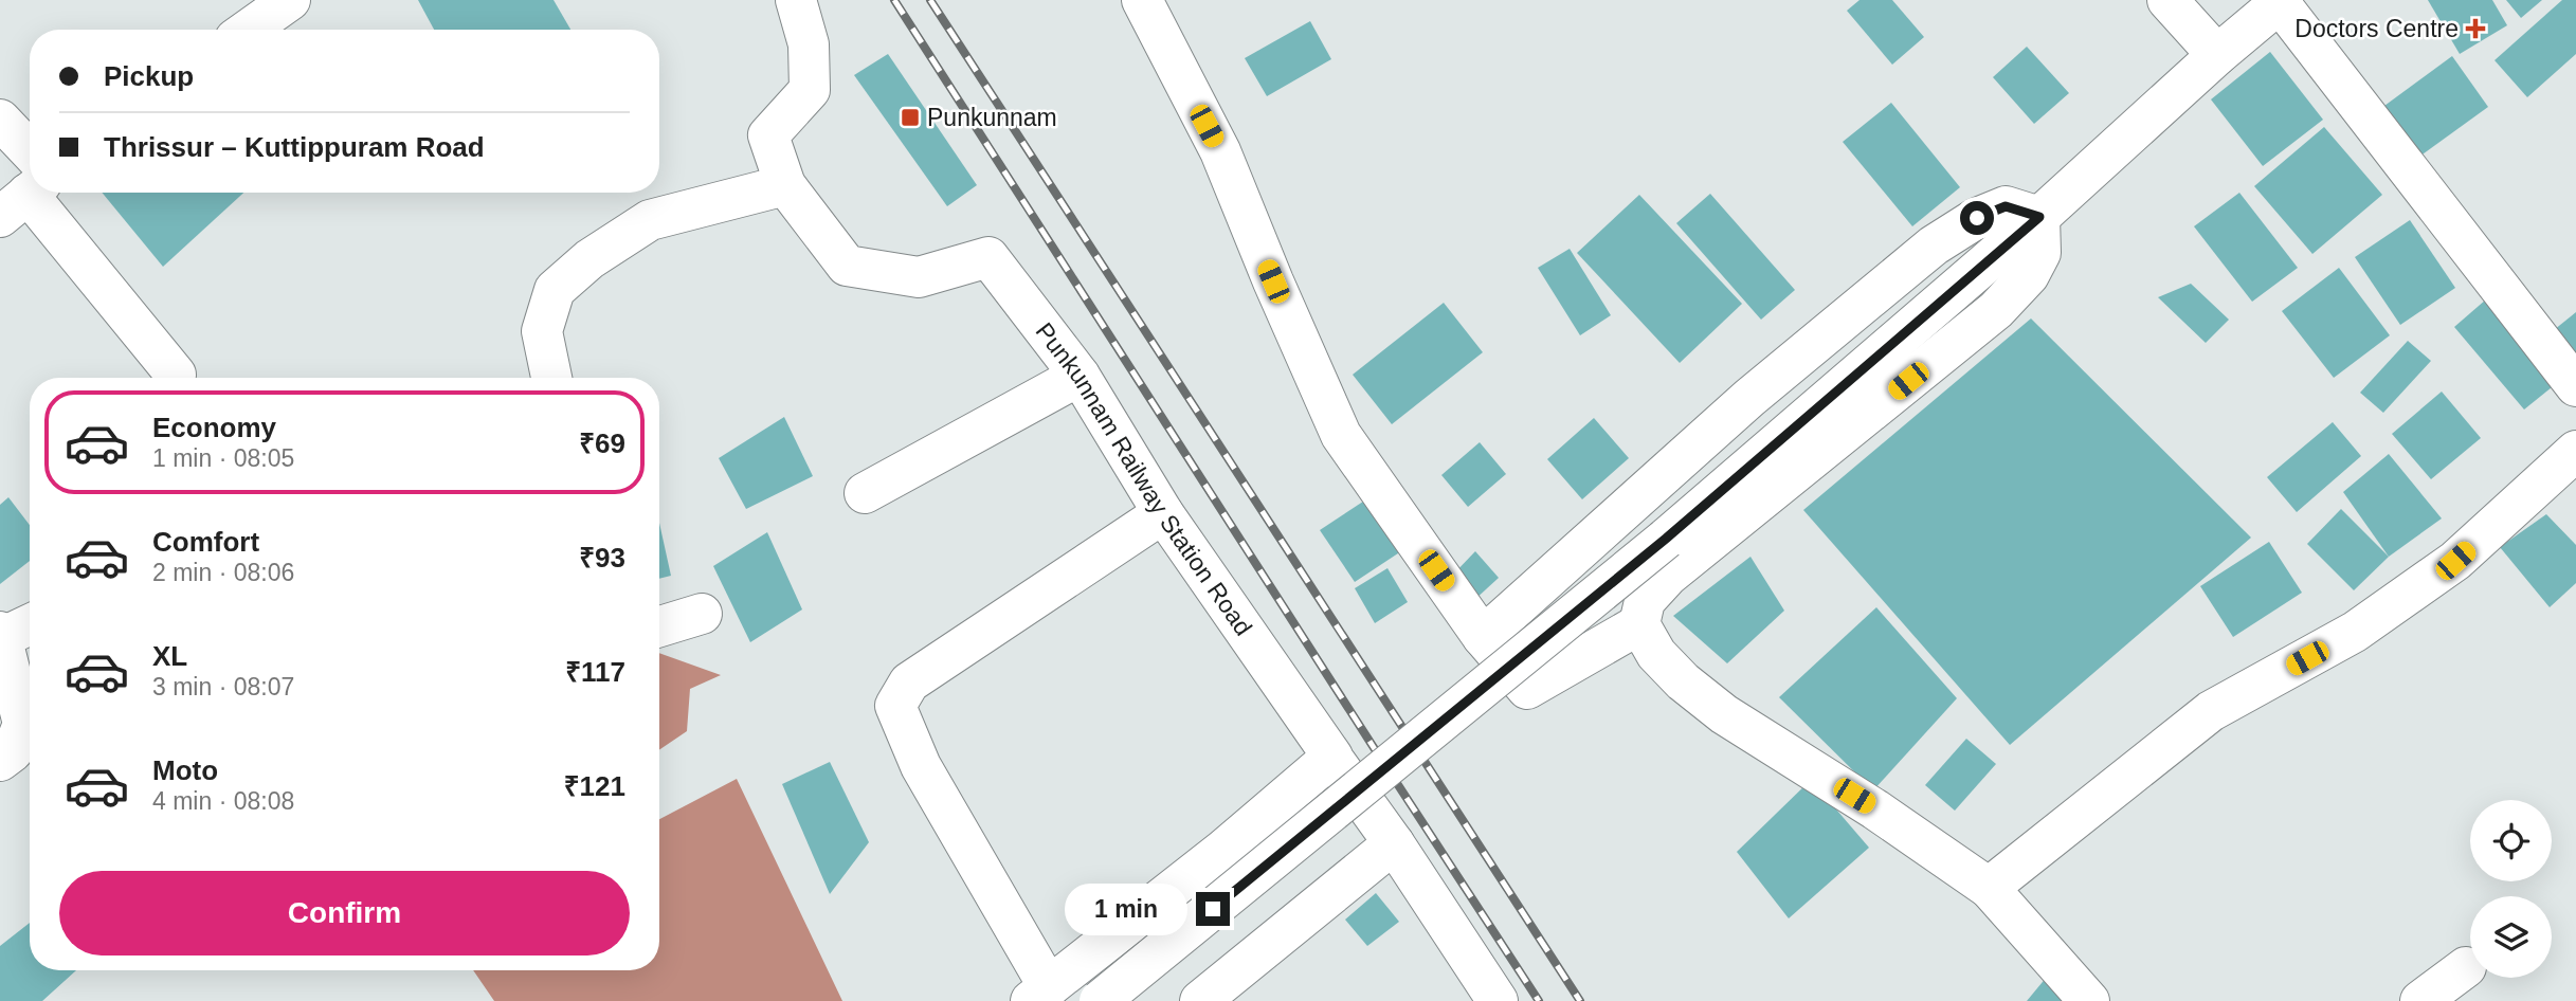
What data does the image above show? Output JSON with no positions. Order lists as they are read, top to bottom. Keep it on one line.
{"streets":{"street":["Punkunnam Railway Station Road"]},"places":{"health":["Doctors Centre"],"transit":["Punkunnam"]},"page":{"banner":["Pickup","Thrissur – Kuttippuram Road"],"list":[{"name":"Economy","note":"1 min · 08:05","value":"₹69"},{"name":"Comfort","note":"2 min · 08:06","value":"₹93"},{"name":"XL","note":"3 min · 08:07","value":"₹117"},{"name":"Moto","note":"4 min · 08:08","value":"₹121"}],"buttons":"Confirm","bubble":"1 min"}}
